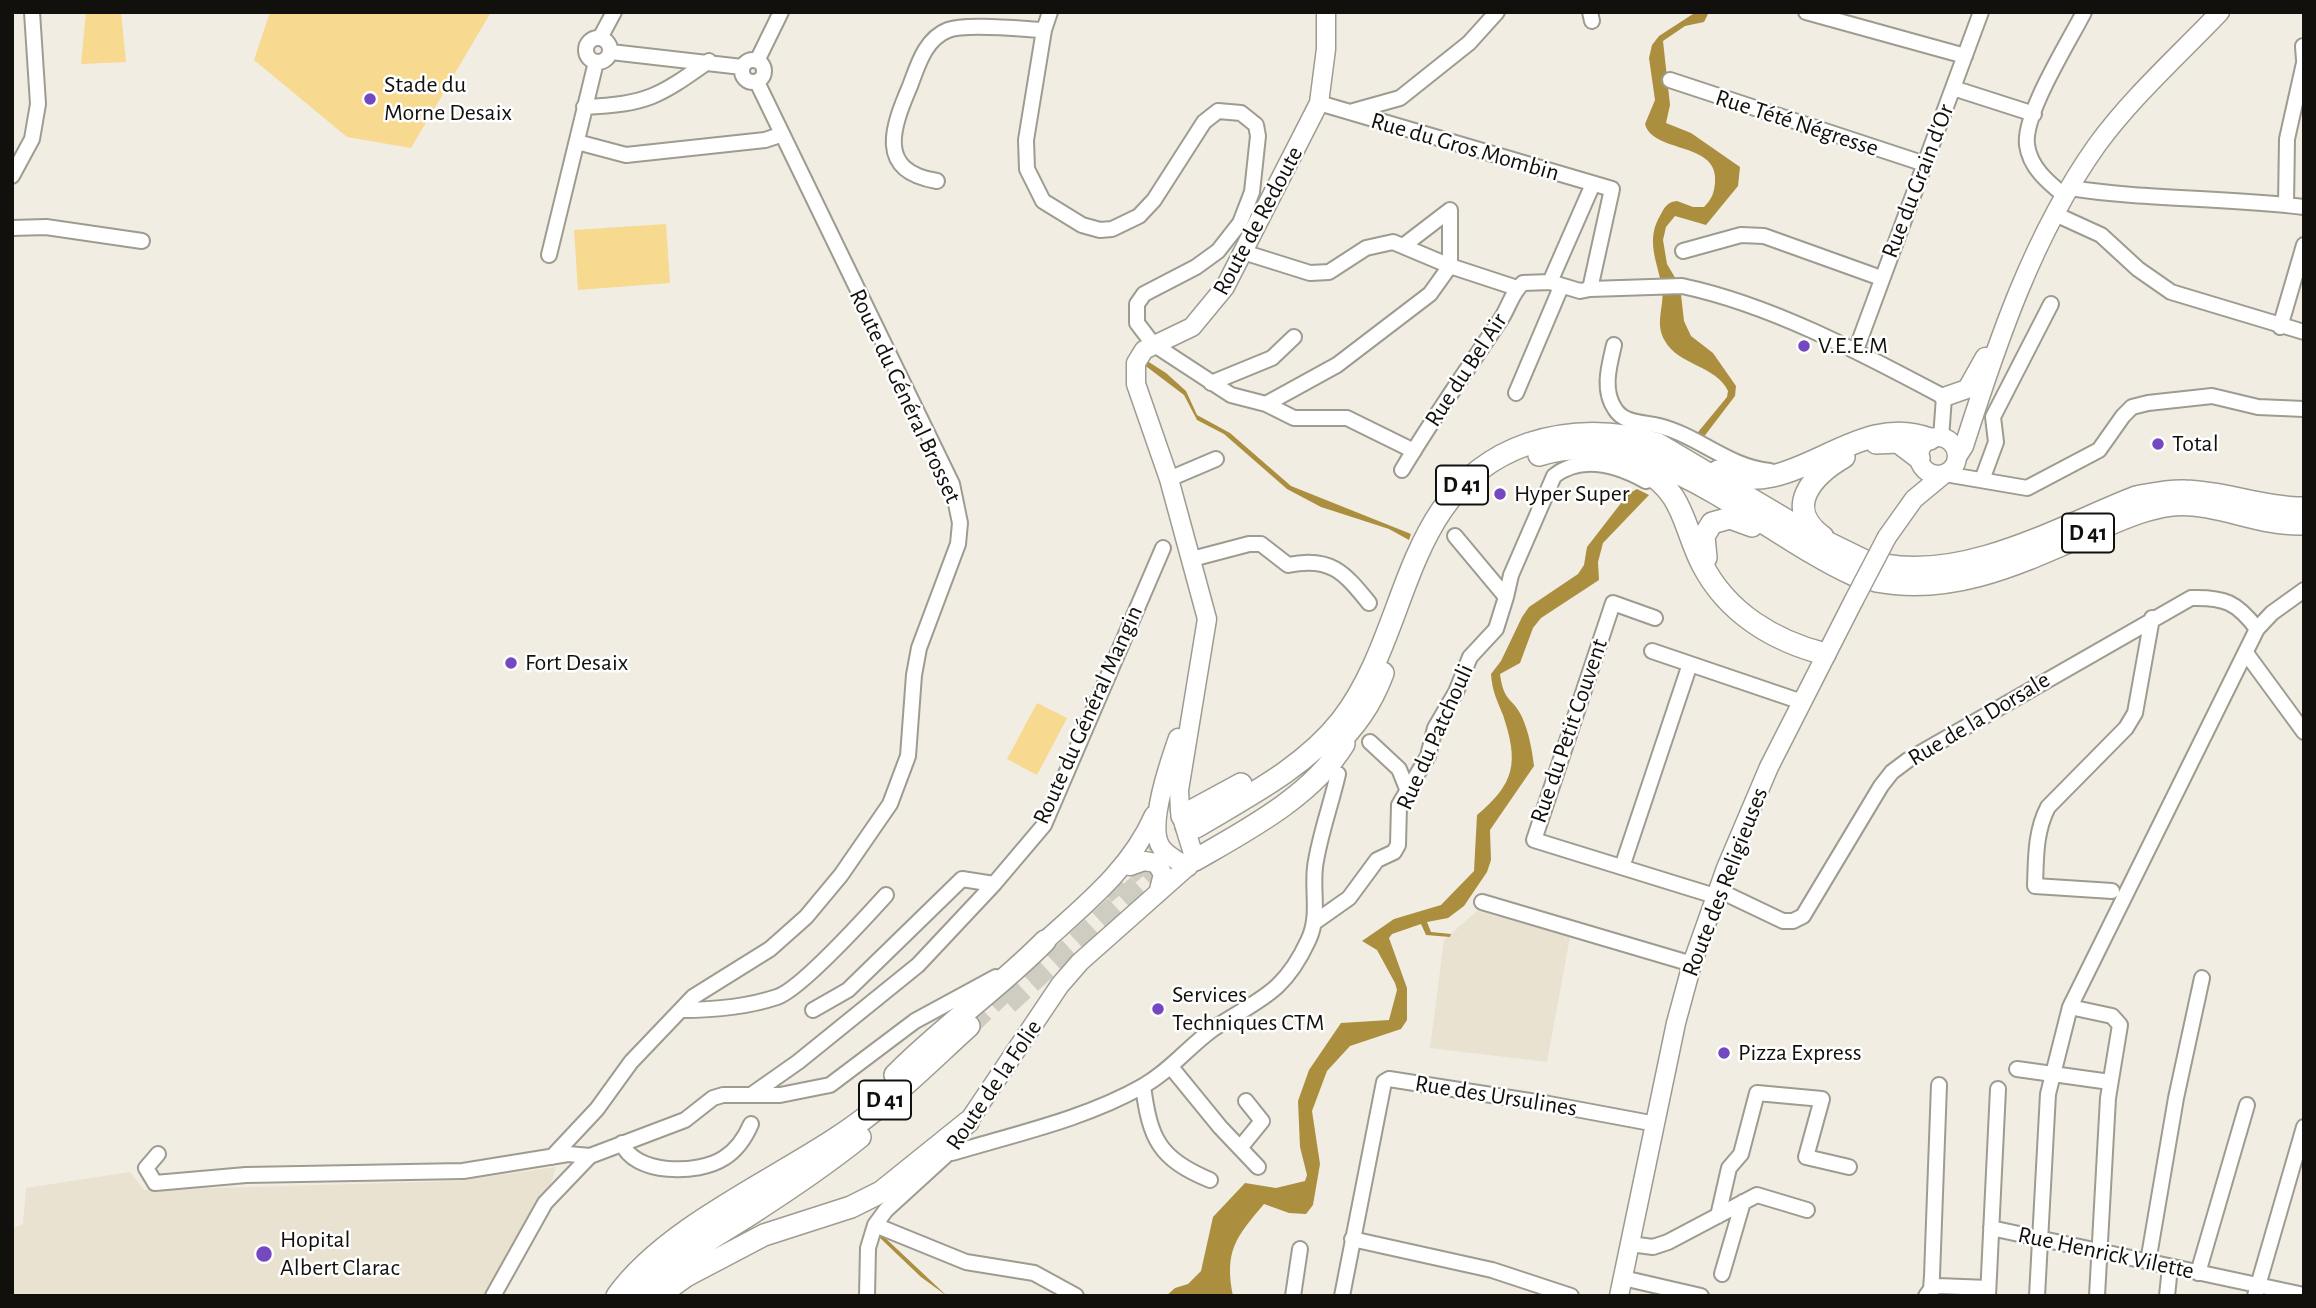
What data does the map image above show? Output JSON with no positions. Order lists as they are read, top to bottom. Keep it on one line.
{"streets":{"highway":["D 41"],"main road":["Route de Redoute","Route des Religieuses","Route de la Folie"],"street":["Rue Tété Négresse","Rue du Gros Mombin","Rue du Grain d'Or","Rue du Bel Air","Route du Général Brosset","Route du Général Mangin","Rue de la Dorsale","Rue du Petit Couvent","Rue du Patchouli","Rue des Ursulines","Rue Henrick Vilette"]},"crossings":[["Rue Tété Négresse","Rue du Grain d'Or"],["Rue du Gros Mombin","Route de Redoute"],["Route de Redoute","Rue du Bel Air"],["Rue de la Dorsale","Rue du Petit Couvent"],["Rue de la Dorsale","Route des Religieuses"],["Rue du Petit Couvent","Route des Religieuses"],["Route des Religieuses","Rue des Ursulines"]],"places":["Stade du Morne Desaix","V.E.E.M","Total","Hyper Super","Fort Desaix","Services Techniques CTM","Pizza Express","Hopital Albert Clarac"]}
